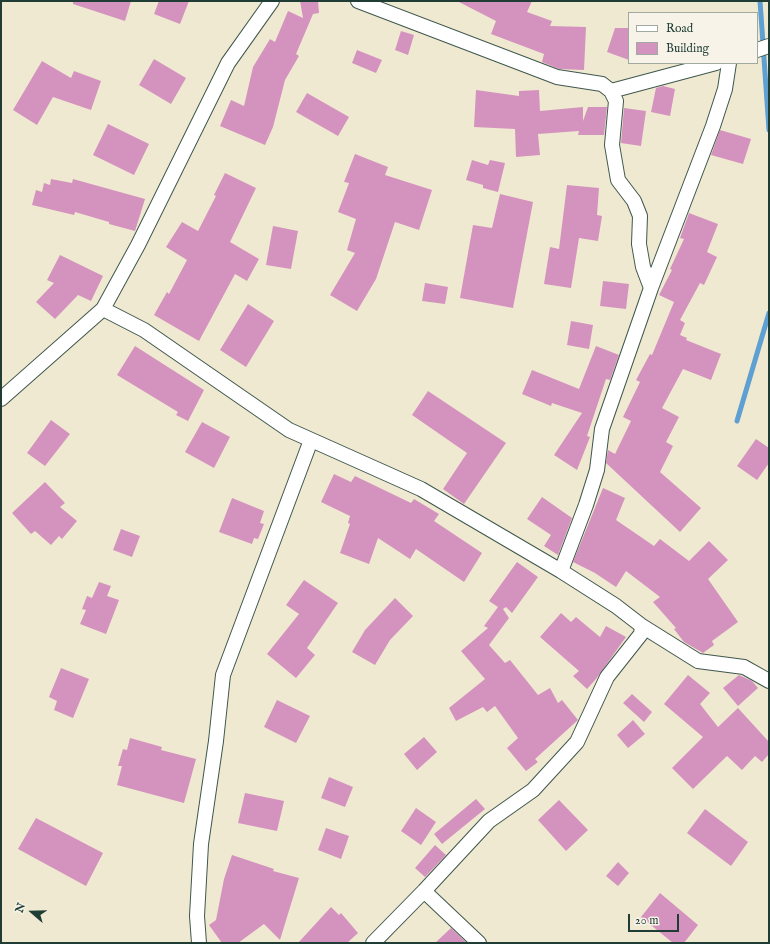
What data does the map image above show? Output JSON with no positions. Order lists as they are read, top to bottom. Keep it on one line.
{"legend":["Road","Building"],"scale_bar":"20 m","north":"left"}
